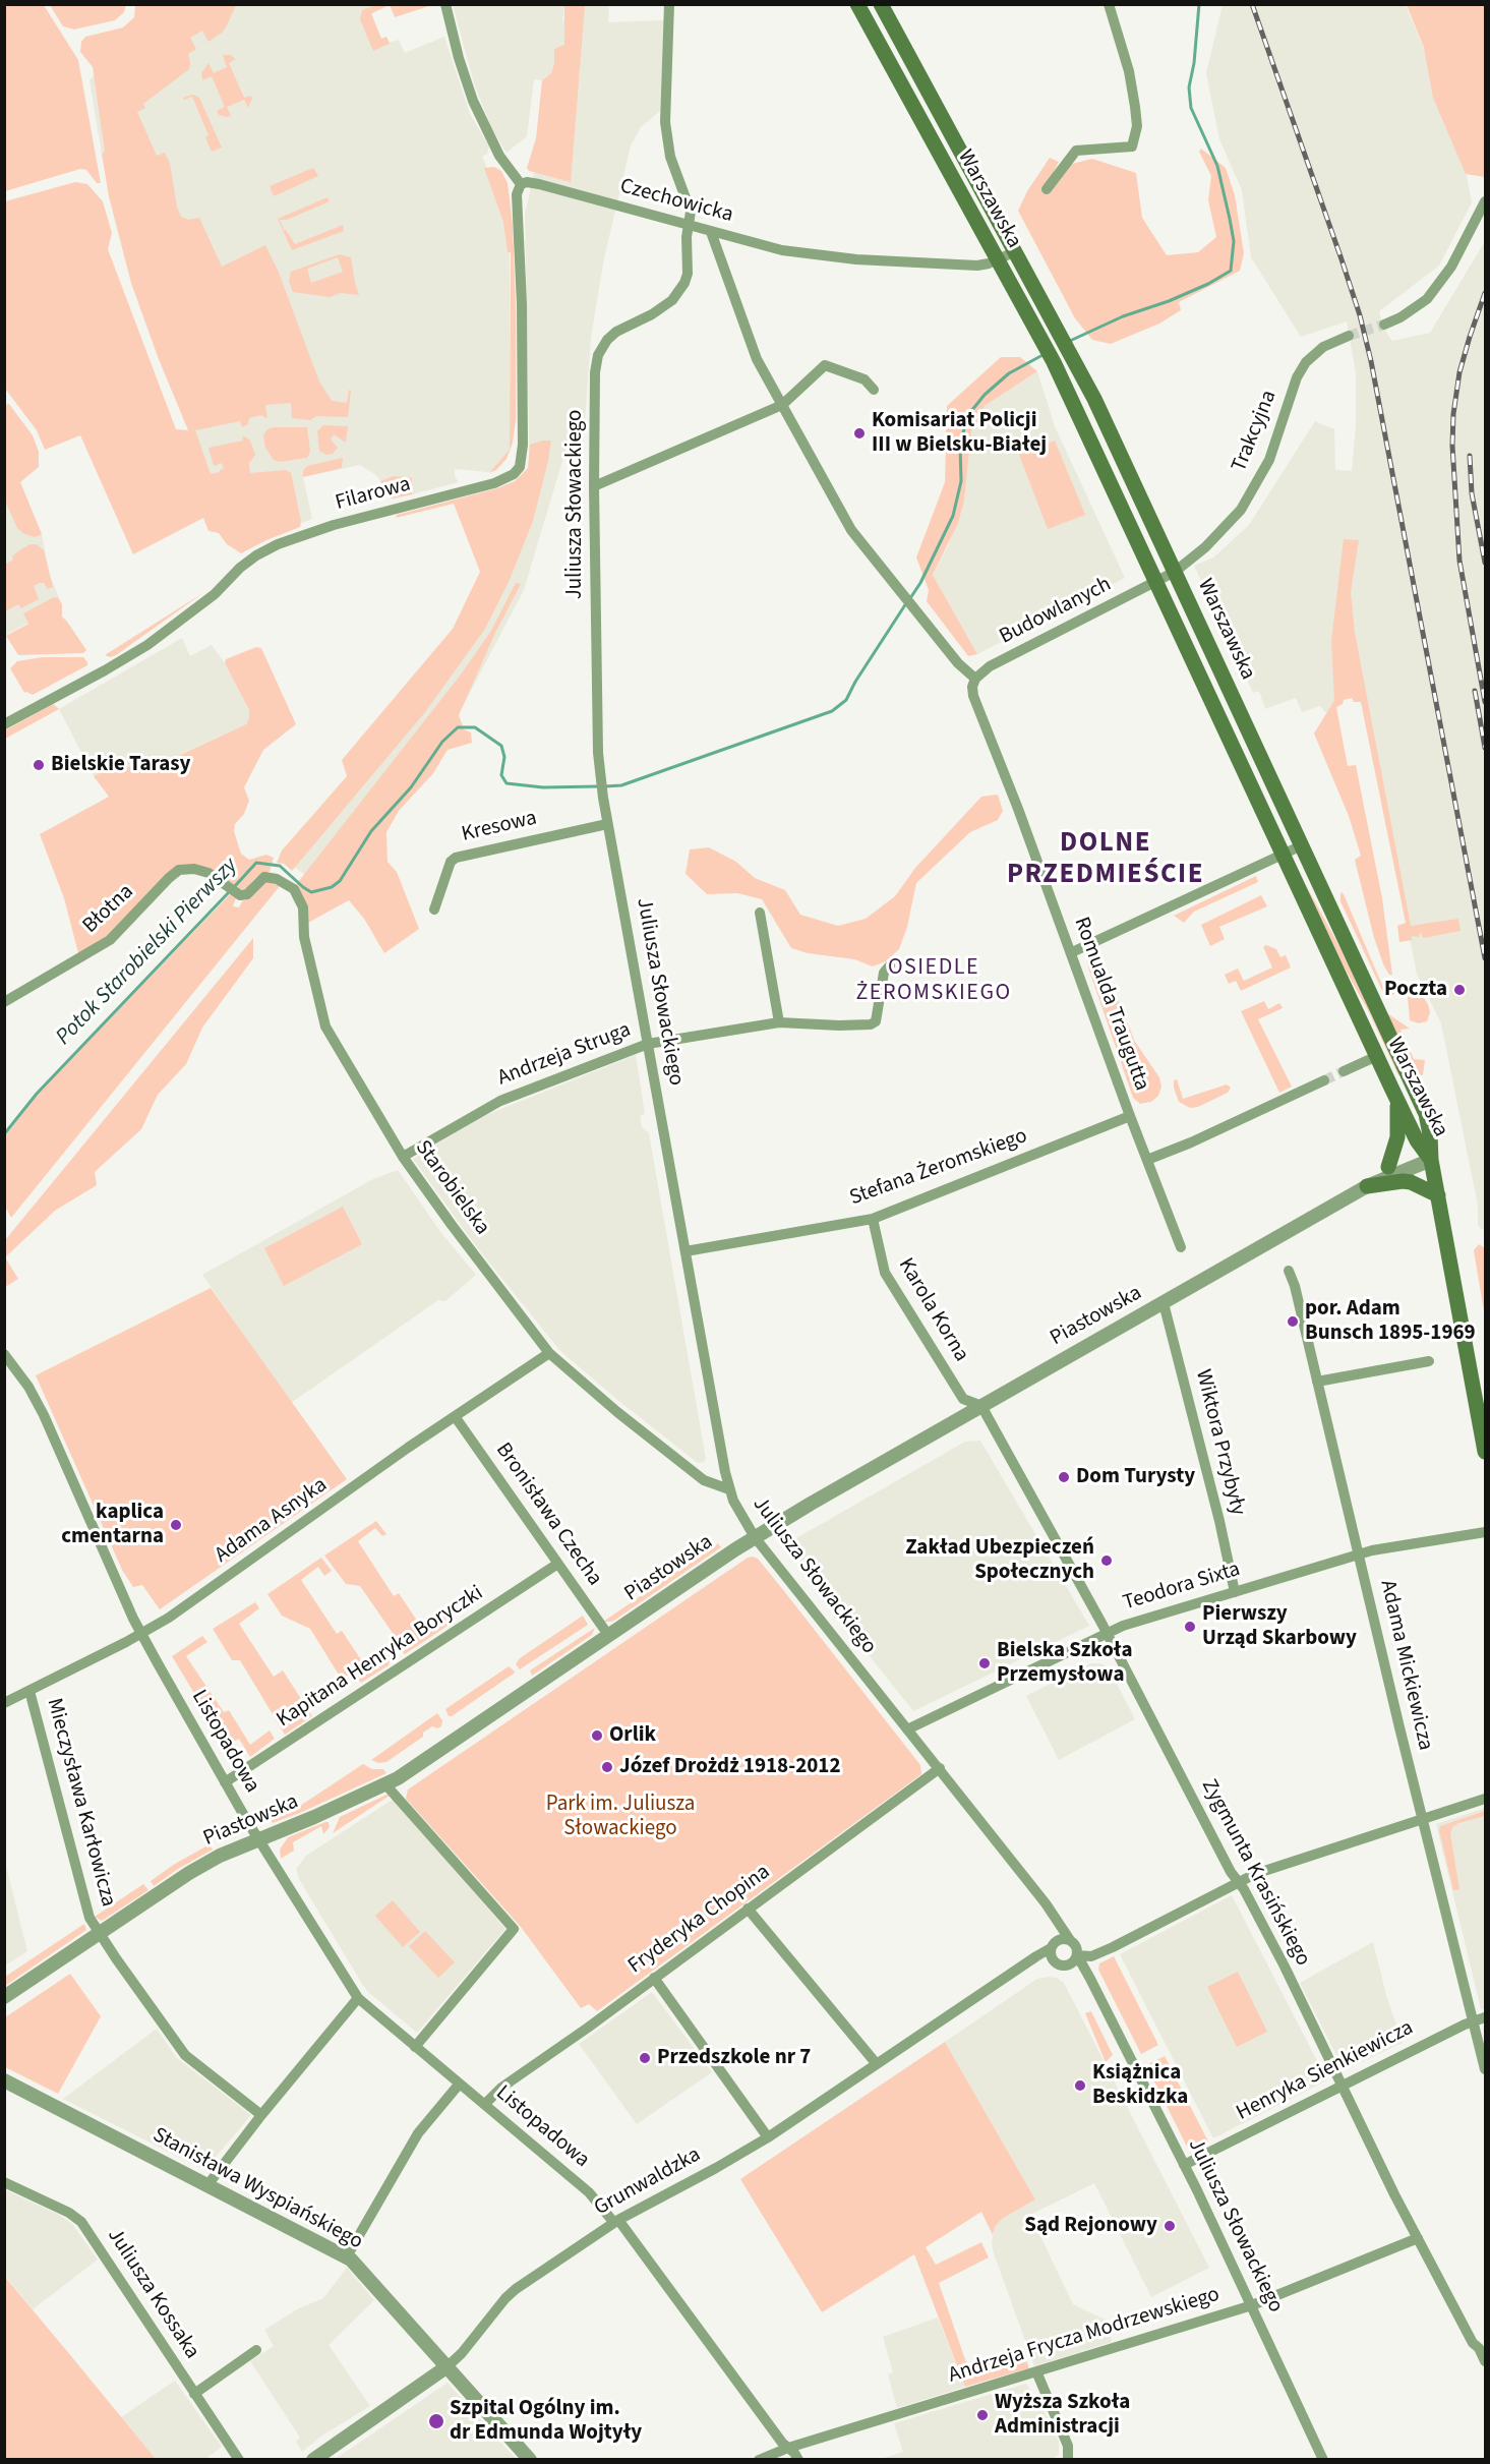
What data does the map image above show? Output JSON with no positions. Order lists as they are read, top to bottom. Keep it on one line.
{"streets":{"main road":["Warszawska"],"street":["Czechowicka","Trakcyjna","Filarowa","Juliusza Słowackiego","Budowlanych","Kresowa","Błotna","Romualda Traugutta","Andrzeja Struga","Stefana Żeromskiego","Starobielska","Karola Korna","Piastowska","Wiktora Przybyły","Bronisława Czecha","Adama Asnyka","Teodora Sixta","Kapitana Henryka Boryczki","Adama Mickiewicza","Listopadowa","Mieczysława Karłowicza","Zygmunta Krasińskiego","Fryderyka Chopina","Henryka Sienkiewicza","Grunwaldzka","Stanisława Wyspiańskiego","Juliusza Kossaka","Andrzeja Frycza Modrzewskiego"]},"crossings":[["Warszawska","Czechowicka"],["Warszawska","Trakcyjna"],["Warszawska","Budowlanych"],["Warszawska","Piastowska"],["Czechowicka","Filarowa"],["Czechowicka","Juliusza Słowackiego"],["Juliusza Słowackiego","Kresowa"],["Juliusza Słowackiego","Andrzeja Struga"],["Juliusza Słowackiego","Stefana Żeromskiego"],["Juliusza Słowackiego","Starobielska"],["Juliusza Słowackiego","Piastowska"],["Juliusza Słowackiego","Teodora Sixta"],["Juliusza Słowackiego","Fryderyka Chopina"],["Juliusza Słowackiego","Henryka Sienkiewicza"],["Juliusza Słowackiego","Grunwaldzka"],["Juliusza Słowackiego","Andrzeja Frycza Modrzewskiego"],["Budowlanych","Romualda Traugutta"],["Błotna","Starobielska"],["Romualda Traugutta","Stefana Żeromskiego"],["Andrzeja Struga","Starobielska"],["Stefana Żeromskiego","Karola Korna"],["Starobielska","Adama Asnyka"],["Karola Korna","Piastowska"],["Karola Korna","Zygmunta Krasińskiego"],["Piastowska","Wiktora Przybyły"],["Piastowska","Bronisława Czecha"],["Piastowska","Listopadowa"],["Piastowska","Mieczysława Karłowicza"],["Piastowska","Zygmunta Krasińskiego"],["Wiktora Przybyły","Teodora Sixta"],["Bronisława Czecha","Adama Asnyka"],["Bronisława Czecha","Kapitana Henryka Boryczki"],["Adama Asnyka","Listopadowa"],["Adama Asnyka","Mieczysława Karłowicza"],["Teodora Sixta","Adama Mickiewicza"],["Teodora Sixta","Zygmunta Krasińskiego"],["Kapitana Henryka Boryczki","Listopadowa"],["Adama Mickiewicza","Henryka Sienkiewicza"],["Listopadowa","Fryderyka Chopina"],["Listopadowa","Grunwaldzka"],["Listopadowa","Andrzeja Frycza Modrzewskiego"],["Zygmunta Krasińskiego","Henryka Sienkiewicza"],["Zygmunta Krasińskiego","Andrzeja Frycza Modrzewskiego"],["Grunwaldzka","Stanisława Wyspiańskiego"]],"districts":["DOLNE PRZEDMIEŚCIE","OSIEDLE ŻEROMSKIEGO"],"water":["Potok Starobielski Pierwszy"],"parks":["Park im. Juliusza Słowackiego"],"places":["Komisariat Policji III w Bielsku-Białej","Bielskie Tarasy","Poczta","por. Adam Bunsch 1895-1969","Dom Turysty","kaplica cmentarna","Zakład Ubezpieczeń Społecznych","Pierwszy Urząd Skarbowy","Bielska Szkoła Przemysłowa","Orlik","Józef Drożdż 1918-2012","Przedszkole nr 7","Książnica Beskidzka","Sąd Rejonowy","Wyższa Szkoła Administracji","Szpital Ogólny im. dr Edmunda Wojtyły"]}
